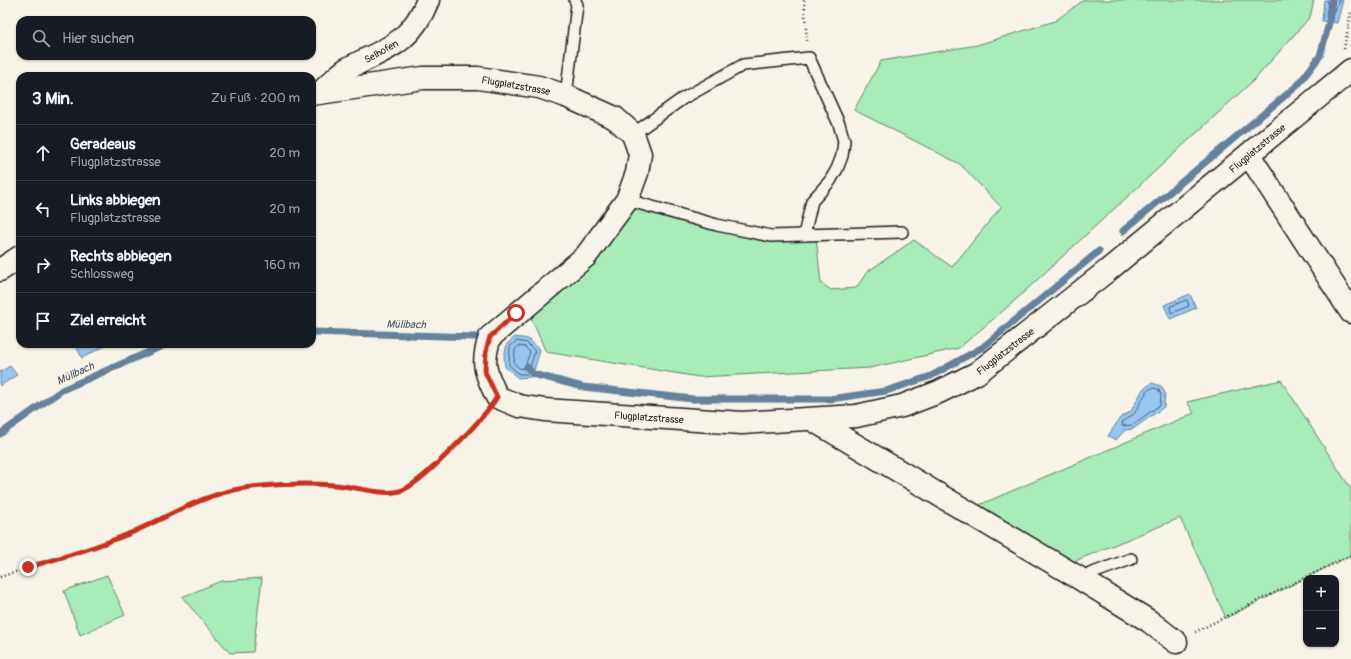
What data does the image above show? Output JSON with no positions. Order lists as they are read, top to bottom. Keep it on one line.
{"streets":{"street":["Selhofen","Flugplatzstrasse"]},"crossings":[["Selhofen","Flugplatzstrasse"]],"water":["Mülibach"],"page":{"search":"Hier suchen","heading":["3 Min.","Zu Fuß · 200 m"],"list":[["Geradeaus","Flugplatzstrasse","20 m"],["Links abbiegen","Flugplatzstrasse","20 m"],["Rechts abbiegen","Schlossweg","160 m"],"Ziel erreicht"],"map_buttons":["+","−"]}}
